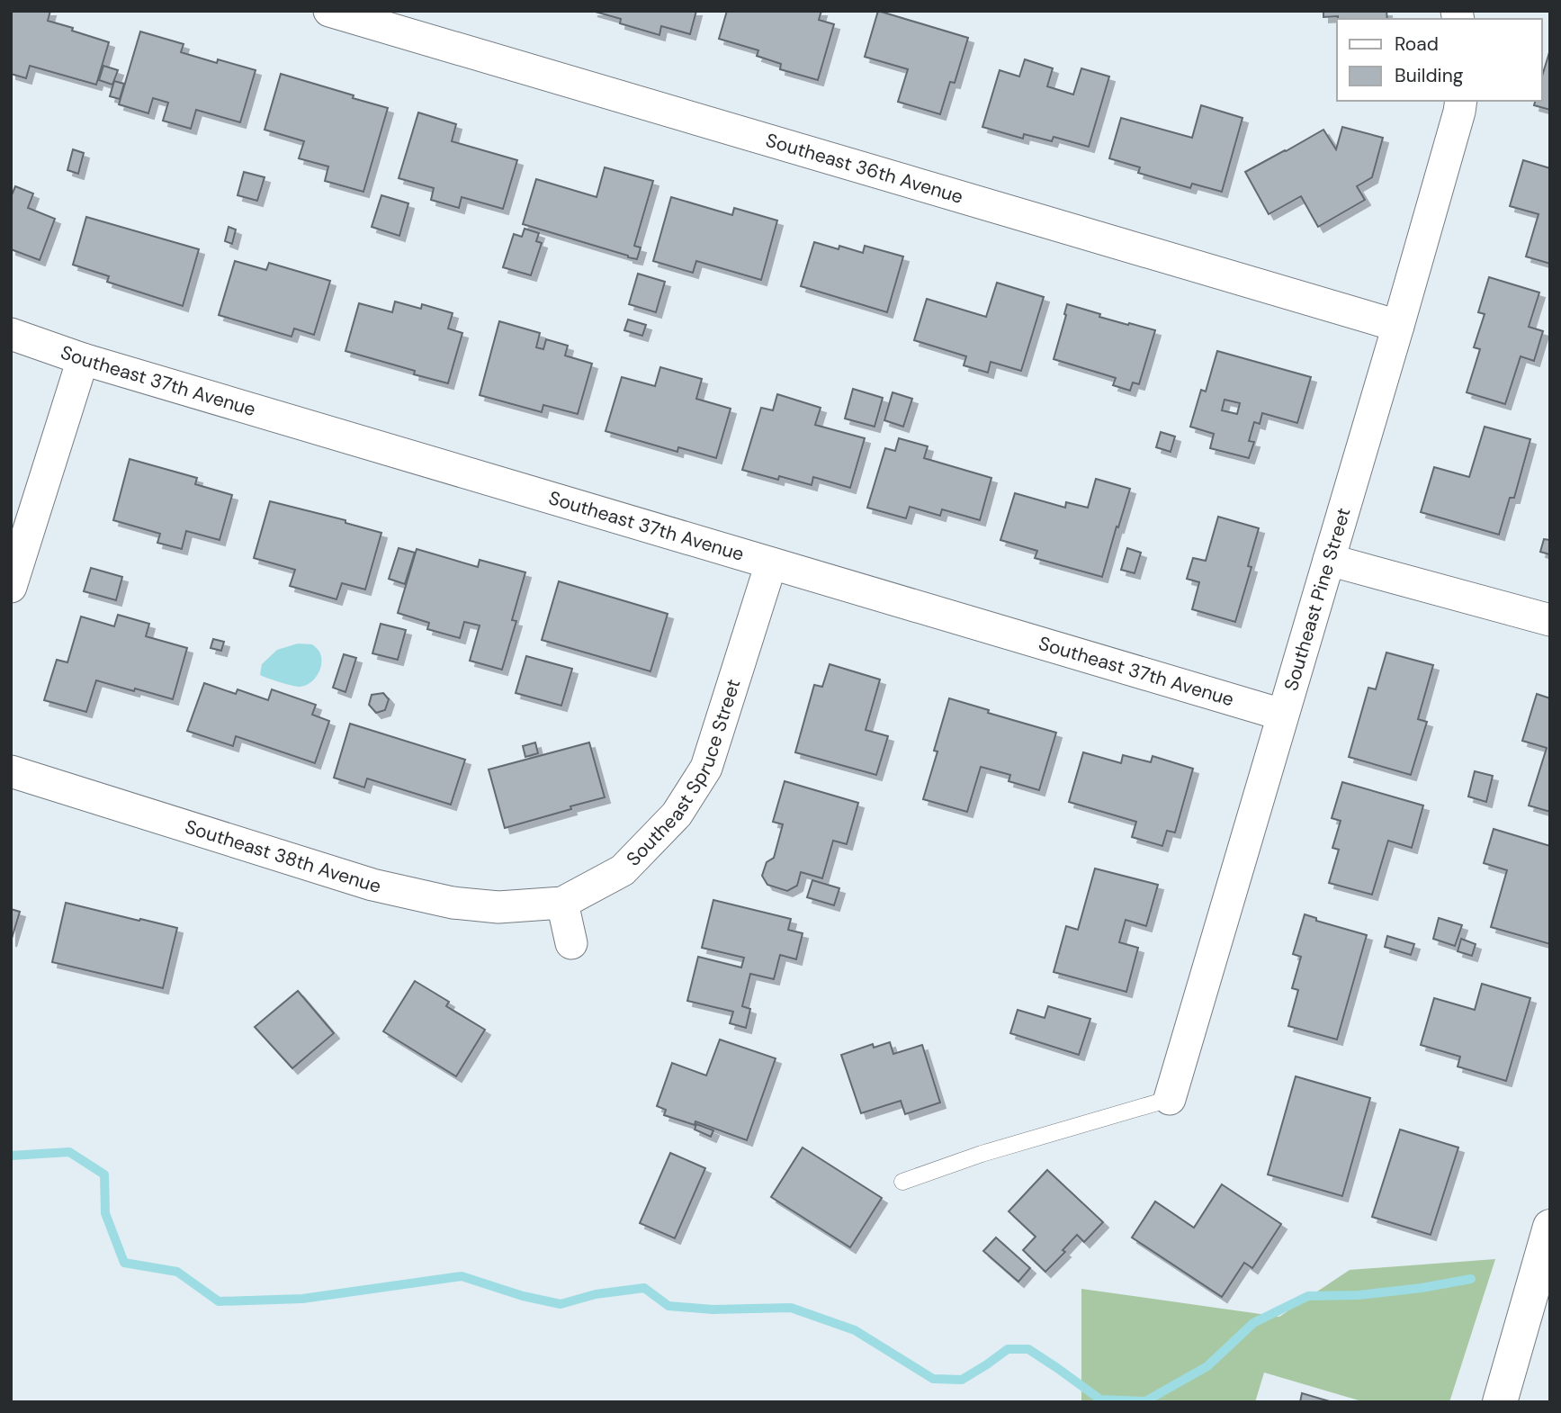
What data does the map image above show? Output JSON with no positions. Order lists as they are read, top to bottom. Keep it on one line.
{"streets":{"street":["Southeast 36th Avenue","Southeast 37th Avenue","Southeast Pine Street","Southeast Spruce Street","Southeast 38th Avenue"]},"crossings":[["Southeast 36th Avenue","Southeast Pine Street"],["Southeast 37th Avenue","Southeast Pine Street"],["Southeast 37th Avenue","Southeast Spruce Street"],["Southeast Spruce Street","Southeast 38th Avenue"]],"legend":["Road","Building"]}
